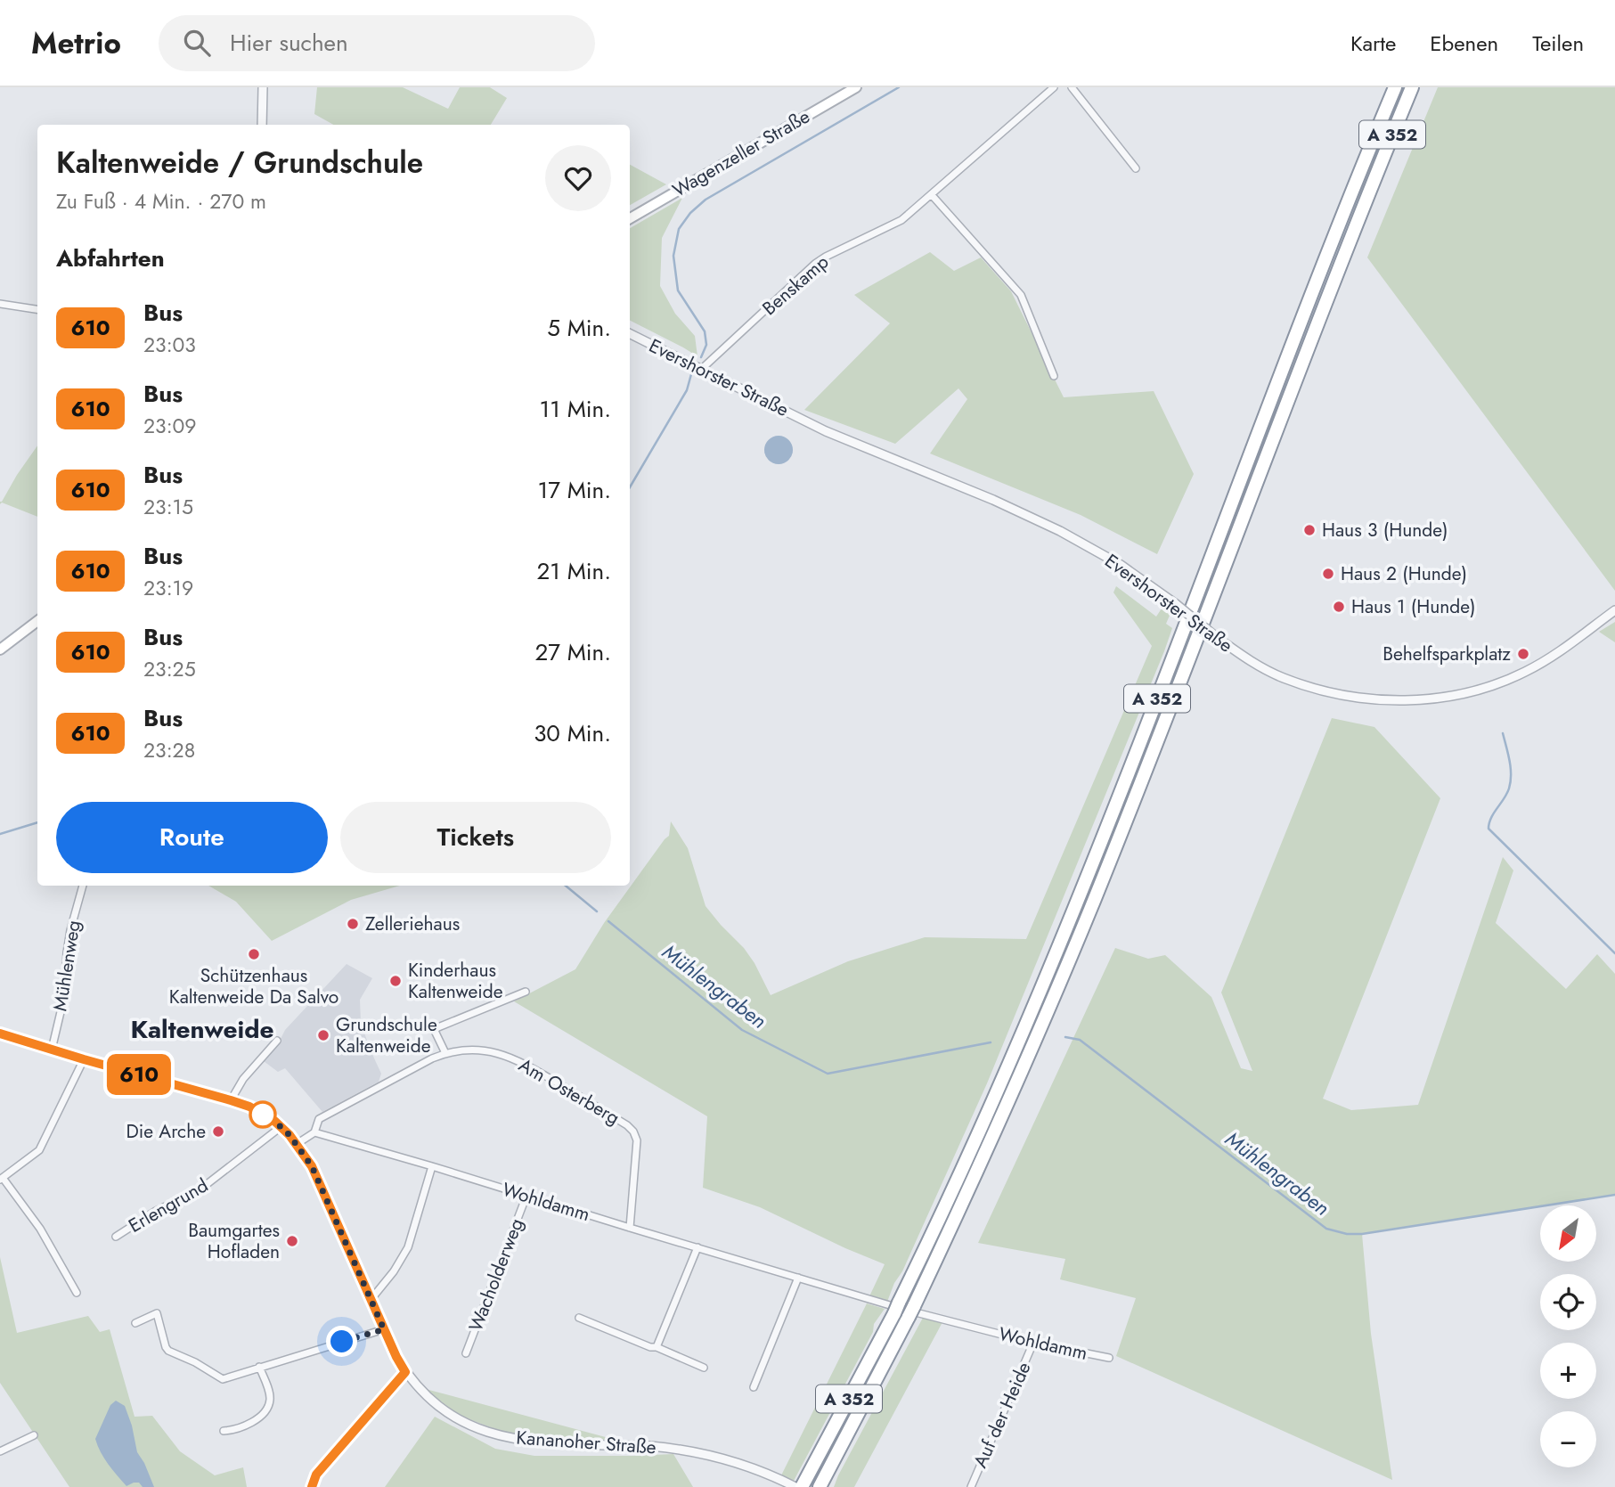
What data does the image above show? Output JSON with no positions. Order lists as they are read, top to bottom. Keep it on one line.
{"streets":{"highway":["A 352"],"main road":["Wagenzeller Straße"],"street":["Benskamp","Evershorster Straße","Mühlenweg","Am Osterberg","Wohldamm","Erlengrund","Wacholderweg","Auf der Heide","Kananoher Straße"]},"crossings":[["A 352","Kananoher Straße"],["Benskamp","Evershorster Straße"],["Mühlenweg","Kananoher Straße"],["Am Osterberg","Wohldamm"],["Wohldamm","Wacholderweg"],["Wohldamm","Auf der Heide"],["Erlengrund","Kananoher Straße"]],"districts":["Kaltenweide"],"water":["Mühlengraben"],"places":["Haus 3 (Hunde)","Haus 2 (Hunde)","Haus 1 (Hunde)","Behelfsparkplatz","Zelleriehaus","Schützenhaus Kaltenweide Da Salvo","Kinderhaus Kaltenweide","Grundschule Kaltenweide","Die Arche","Baumgartes Hofladen"],"lines":["bus line 610"],"north":"bottom left","page":{"header":"Metrio","search":"Hier suchen","nav":["Karte","Ebenen","Teilen"],"on_map":"610","heading":[["Kaltenweide / Grundschule","Zu Fuß · 4 Min. · 270 m"],"Abfahrten"],"list":[{"mark":"610","name":"Bus","note":"23:03","value":"5 Min."},{"mark":"610","name":"Bus","note":"23:09","value":"11 Min."},{"mark":"610","name":"Bus","note":"23:15","value":"17 Min."},{"mark":"610","name":"Bus","note":"23:19","value":"21 Min."},{"mark":"610","name":"Bus","note":"23:25","value":"27 Min."},{"mark":"610","name":"Bus","note":"23:28","value":"30 Min."}],"buttons":["Route","Tickets"],"map_buttons":["+","−"]}}
